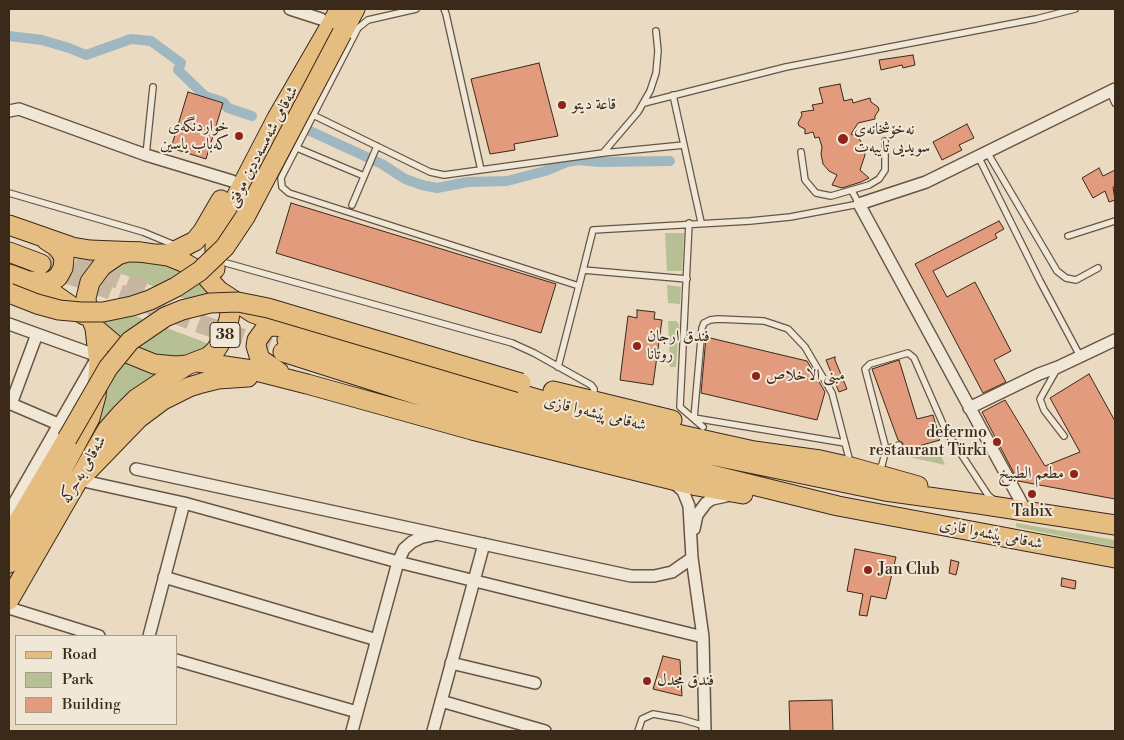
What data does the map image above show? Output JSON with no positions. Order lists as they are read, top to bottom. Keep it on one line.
{"streets":{"main road":["شەقامی شەمسەددین موفتی","38","شەقامی پێشەوا قازی","شەقامی بەحرکە"]},"crossings":[["شەقامی شەمسەددین موفتی","شەقامی پێشەوا قازی"],["شەقامی شەمسەددین موفتی","شەقامی بەحرکە"],["شەقامی پێشەوا قازی","شەقامی بەحرکە"]],"places":["قاعة ديتو","خواردنگەی کەباب یاسین","نەخۆشخانەی سویدیی تایبەت","فندق ارجان روتانا","مبنى الاخلاص","defermo restaurant Türki","مطعم الطبيخ","Tabix","Jan Club","فندق مجدل"],"legend":["Road","Park","Building"]}
